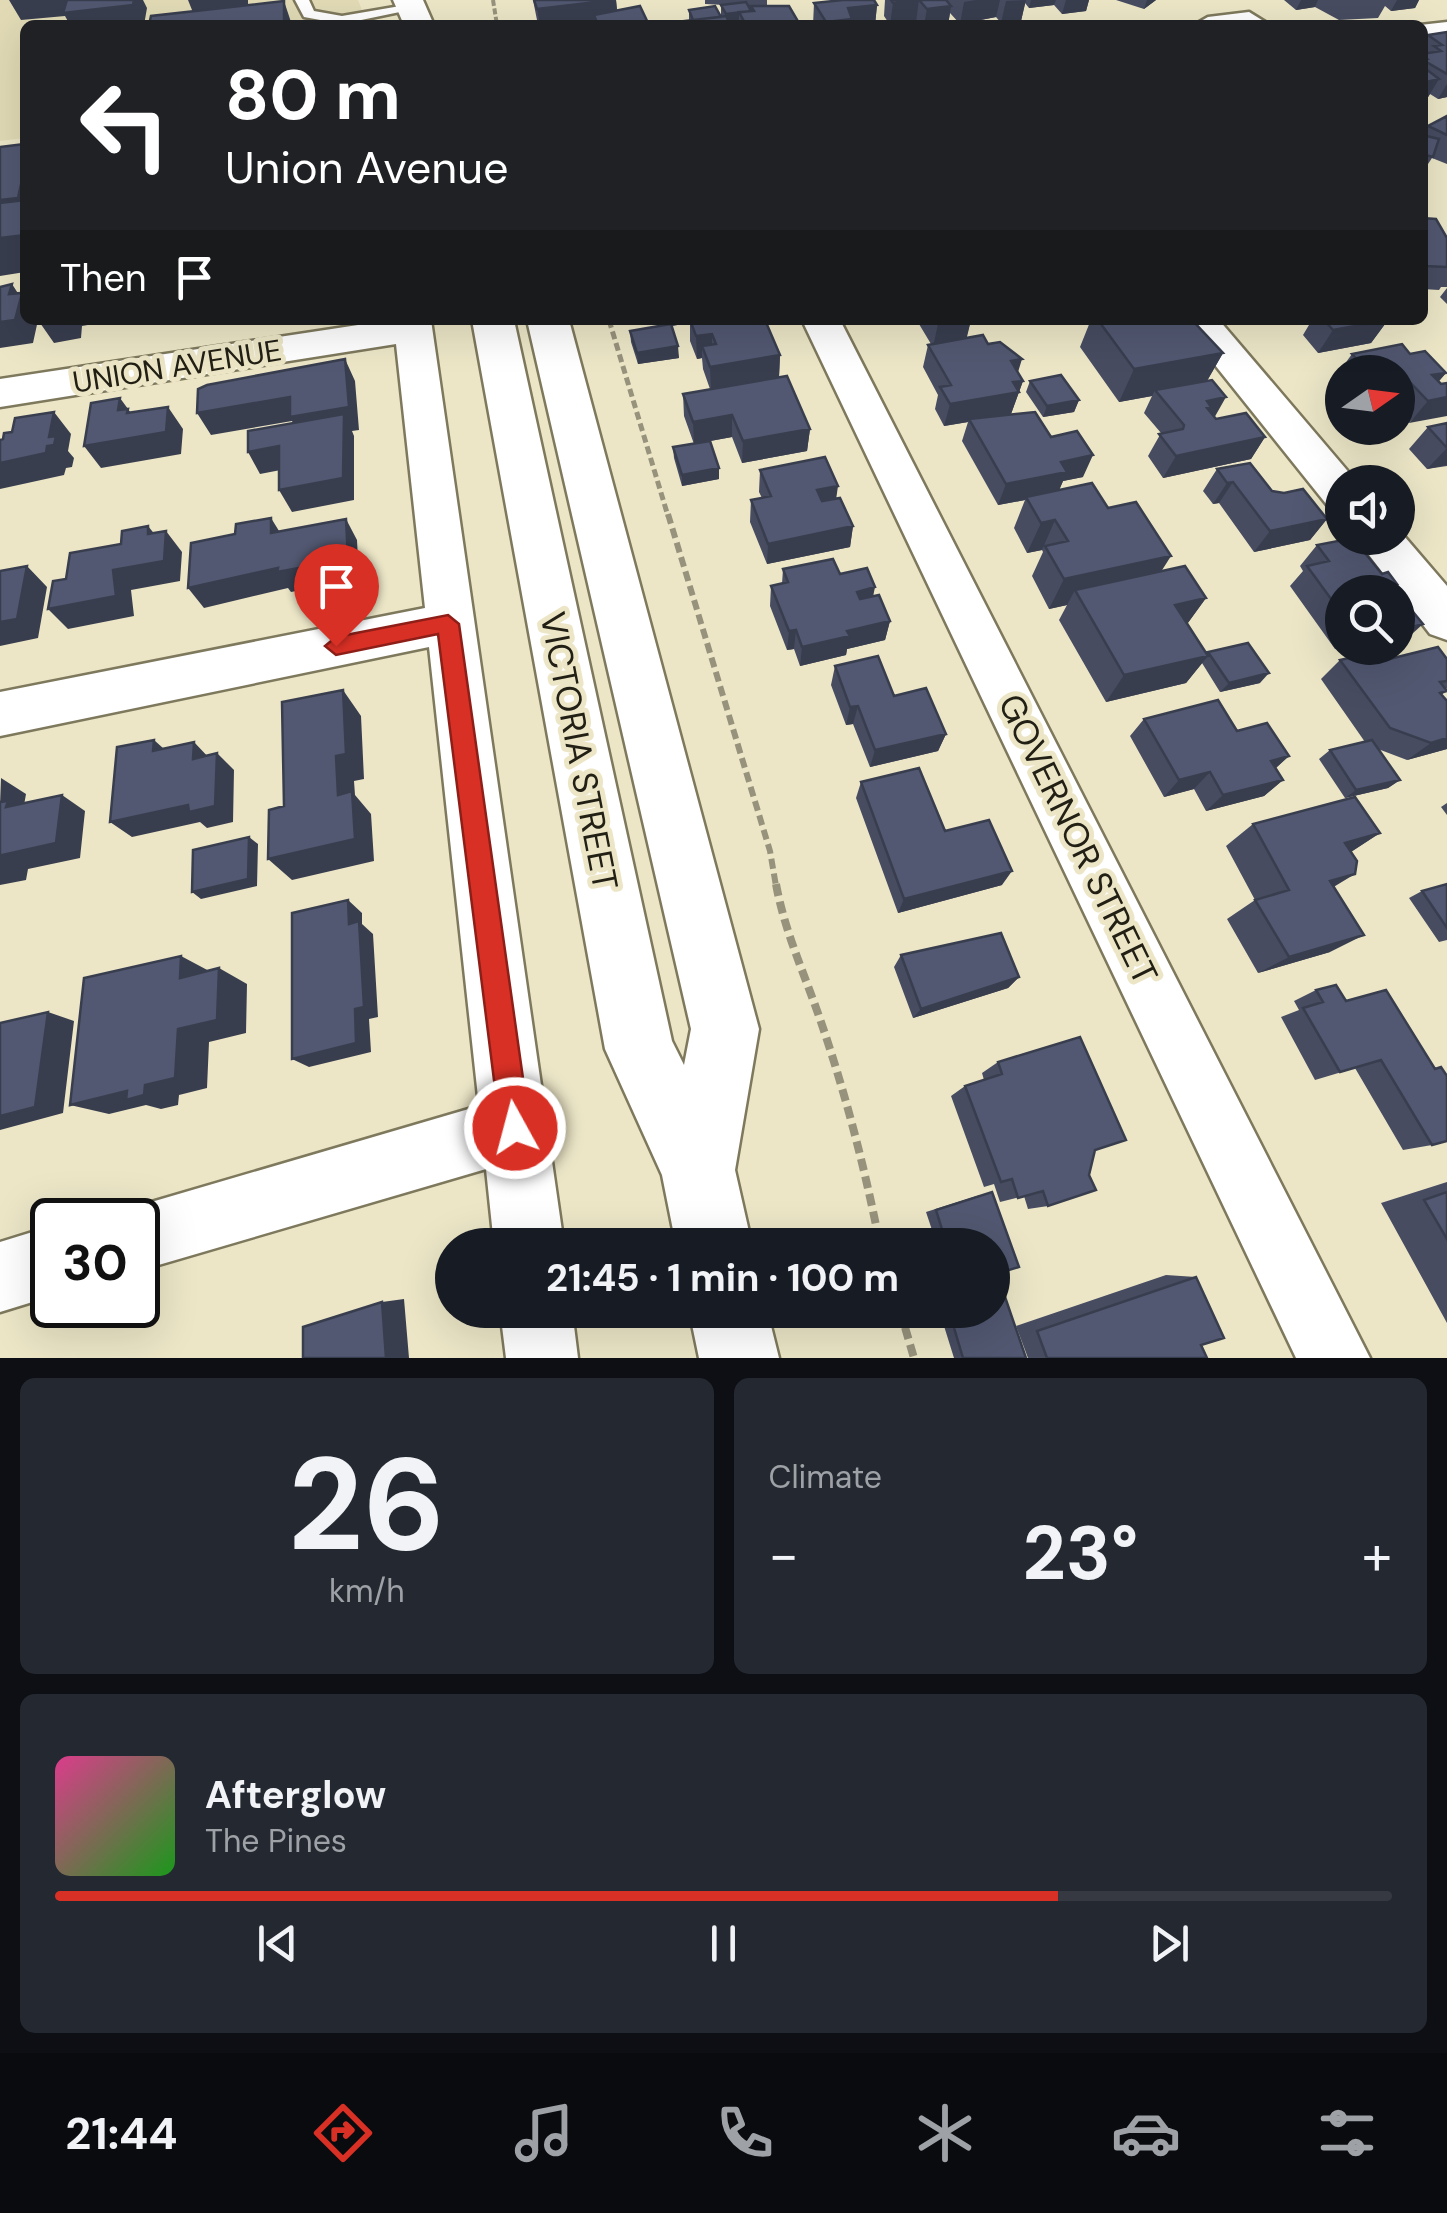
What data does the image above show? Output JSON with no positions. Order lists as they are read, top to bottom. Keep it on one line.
{"streets":{"main road":["VICTORIA STREET"],"street":["UNION AVENUE","GOVERNOR STREET"]},"north":"right","page":{"turn":["80 m","Union Avenue"],"then":"Then","limit":"30","trip":"21:45 · 1 min · 100 m","tile":[["26","km/h"],"Climate"],"heat":["−","23°","+"],"song":["Afterglow","The Pines"],"tabs":"21:44"}}
